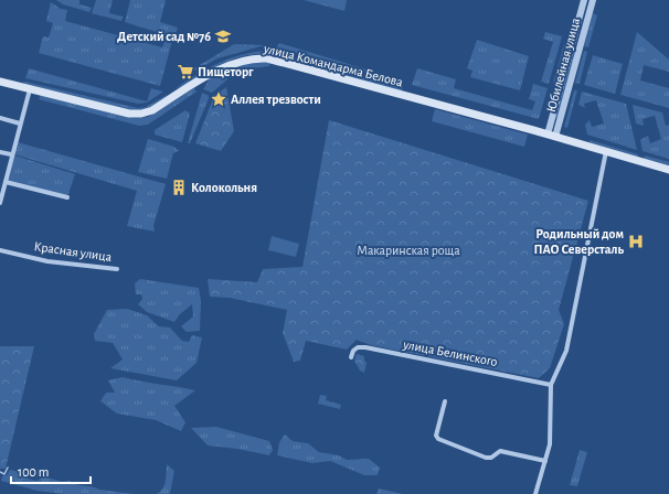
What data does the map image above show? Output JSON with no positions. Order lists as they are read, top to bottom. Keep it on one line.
{"streets":{"main road":["улица Командарма Белова"],"street":["Юбилейная улица","Красная улица","улица Белинского"]},"crossings":[["улица Командарма Белова","Юбилейная улица"]],"parks":["Макаринская роща"],"places":{"school or university":["Детский сад №76"],"supermarket":["Пищеторг"],"place":["Аллея трезвости"],"building":["Колокольня"],"hospital":["Родильный дом ПАО Северсталь"]},"scale_bar":"100 m"}
